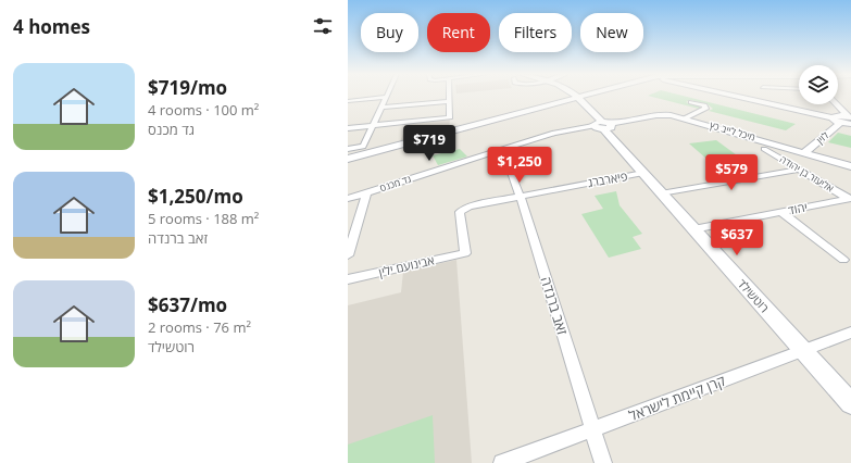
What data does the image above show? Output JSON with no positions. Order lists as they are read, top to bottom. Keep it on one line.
{"streets":{"main road":["מיכל לייב כץ","לוין","גד מכנס","רוטשילד"],"street":["אליעזר בן יהודה","פיארברג","יהוד","אבינועם ילין","זאב ברנדה","קרן קיימת לישראל"]},"crossings":[["מיכל לייב כץ","לוין"],["מיכל לייב כץ","גד מכנס"],["אליעזר בן יהודה","יהוד"],["פיארברג","אבינועם ילין"],["פיארברג","רוטשילד"],["פיארברג","זאב ברנדה"],["גד מכנס","רוטשילד"],["גד מכנס","זאב ברנדה"],["יהוד","רוטשילד"],["רוטשילד","קרן קיימת לישראל"],["זאב ברנדה","קרן קיימת לישראל"]],"page":{"heading":"4 homes","chip":["Buy","Rent","Filters","New"],"list":[{"name":"$719/mo","note":"4 rooms · 100 m² · גד מכנס"},{"name":"$1,250/mo","note":"5 rooms · 188 m² · זאב ברנדה"},{"name":"$637/mo","note":"2 rooms · 76 m² · רוטשילד"}],"price":["$719","$1,250","$579","$637"]}}
